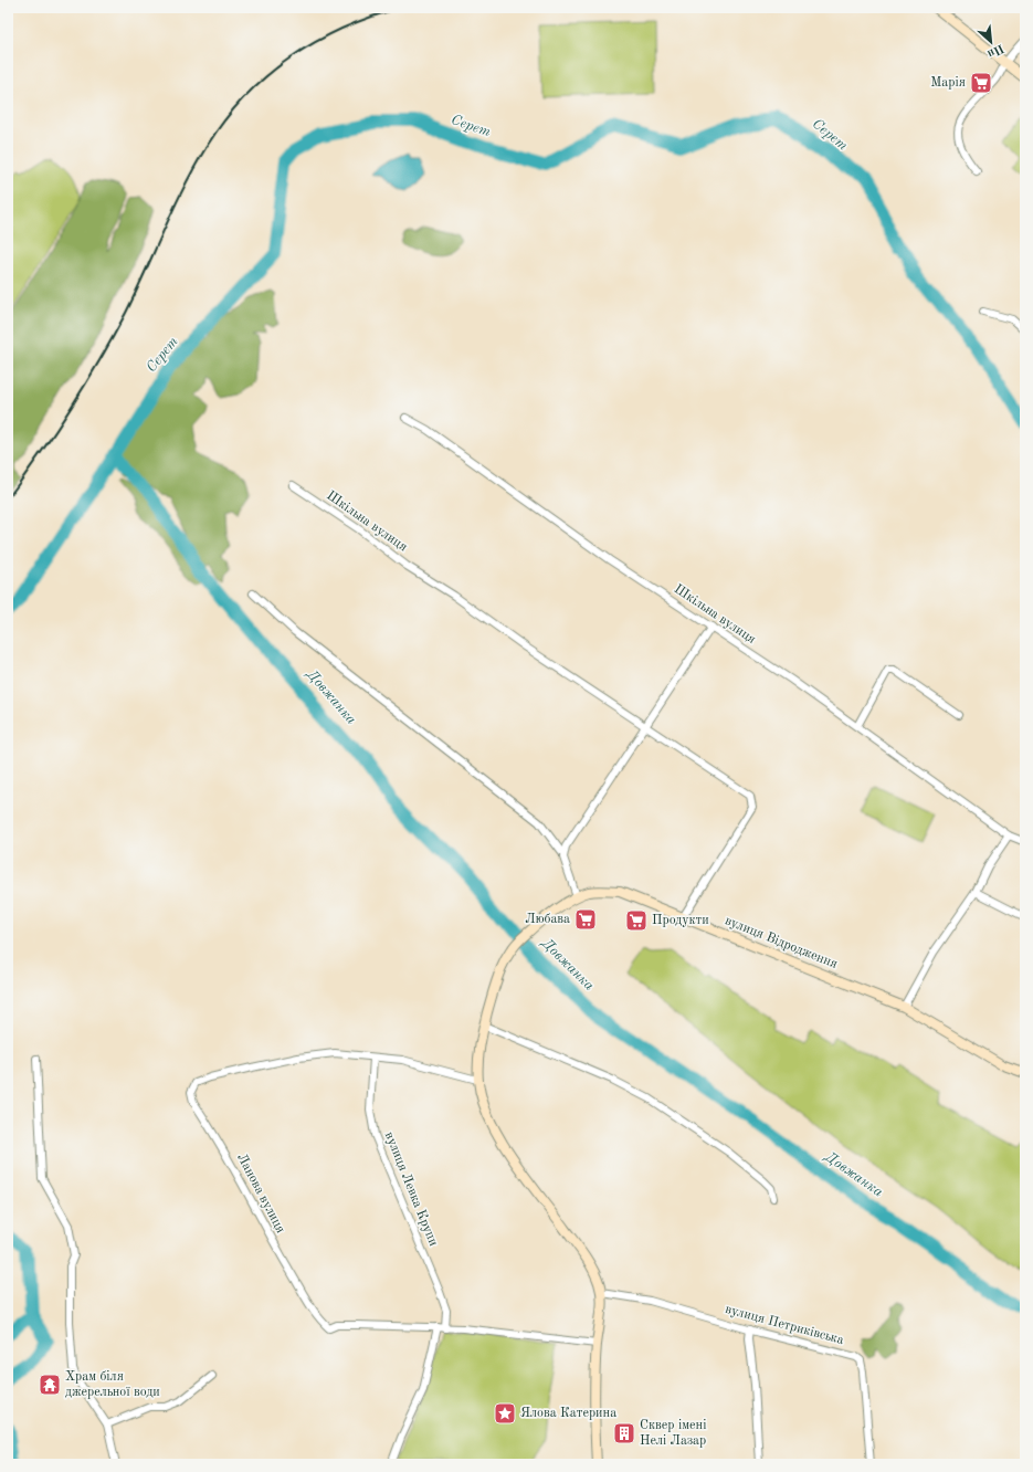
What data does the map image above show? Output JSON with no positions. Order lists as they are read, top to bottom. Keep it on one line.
{"streets":{"street":["Шкільна вулиця","вулиця Відродження","вулиця Левка Крупи","Ланова вулиця","вулиця Петриківська"]},"crossings":[["Шкільна вулиця","вулиця Відродження"],["вулиця Відродження","Ланова вулиця"],["вулиця Відродження","вулиця Петриківська"],["вулиця Левка Крупи","Ланова вулиця"]],"water":["Серет","Довжанка"],"places":{"supermarket":["Марія","Любава","Продукти"],"temple":["Храм біля джерельної води"],"place":["Ялова Катерина"],"building":["Сквер імені Нелі Лазар"]},"north":"bottom right"}
